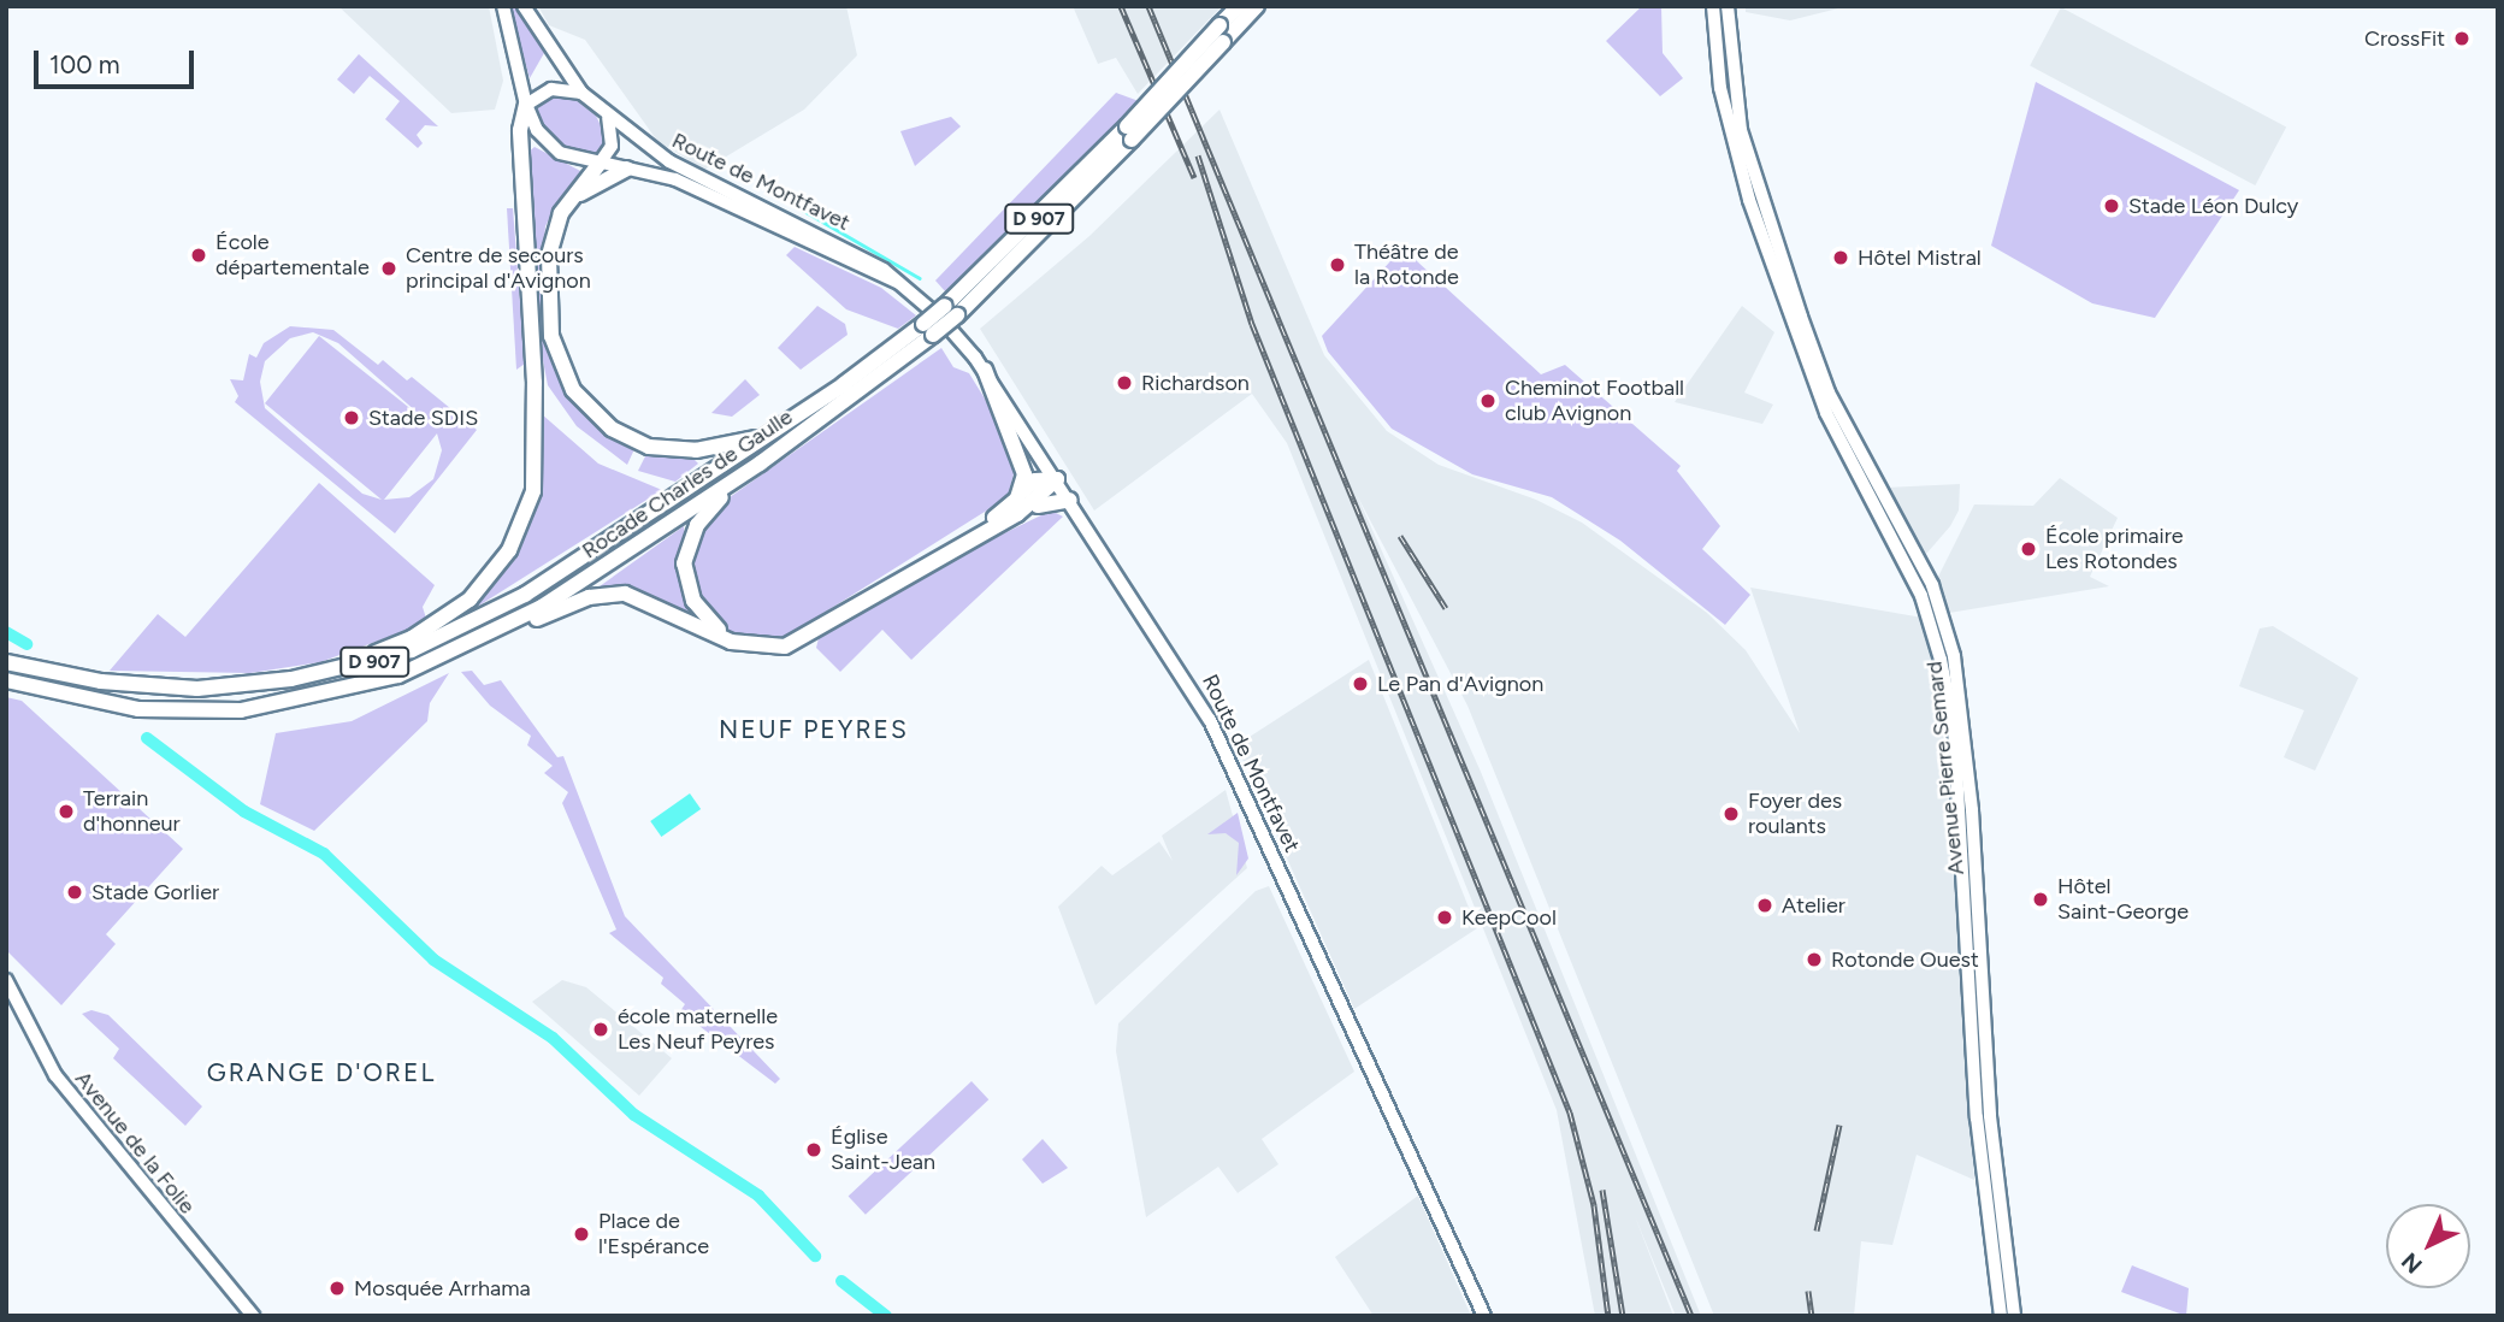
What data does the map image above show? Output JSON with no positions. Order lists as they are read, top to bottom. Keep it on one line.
{"streets":{"highway":["D 907","Rocade Charles de Gaulle"],"main road":["Route de Montfavet","Avenue Pierre Semard","Avenue de la Folie"]},"districts":["NEUF PEYRES","GRANGE D'OREL"],"places":["CrossFit","Stade Léon Dulcy","École départementale","Hôtel Mistral","Théâtre de la Rotonde","Centre de secours principal d'Avignon","Richardson","Cheminot Football club Avignon","Stade SDIS","École primaire Les Rotondes","Le Pan d'Avignon","Terrain d'honneur","Foyer des roulants","Stade Gorlier","Hôtel Saint-George","Atelier","KeepCool","Rotonde Ouest","école maternelle Les Neuf Peyres","Église Saint-Jean","Place de l'Espérance","Mosquée Arrhama"],"scale_bar":"100 m","north":"bottom left"}
